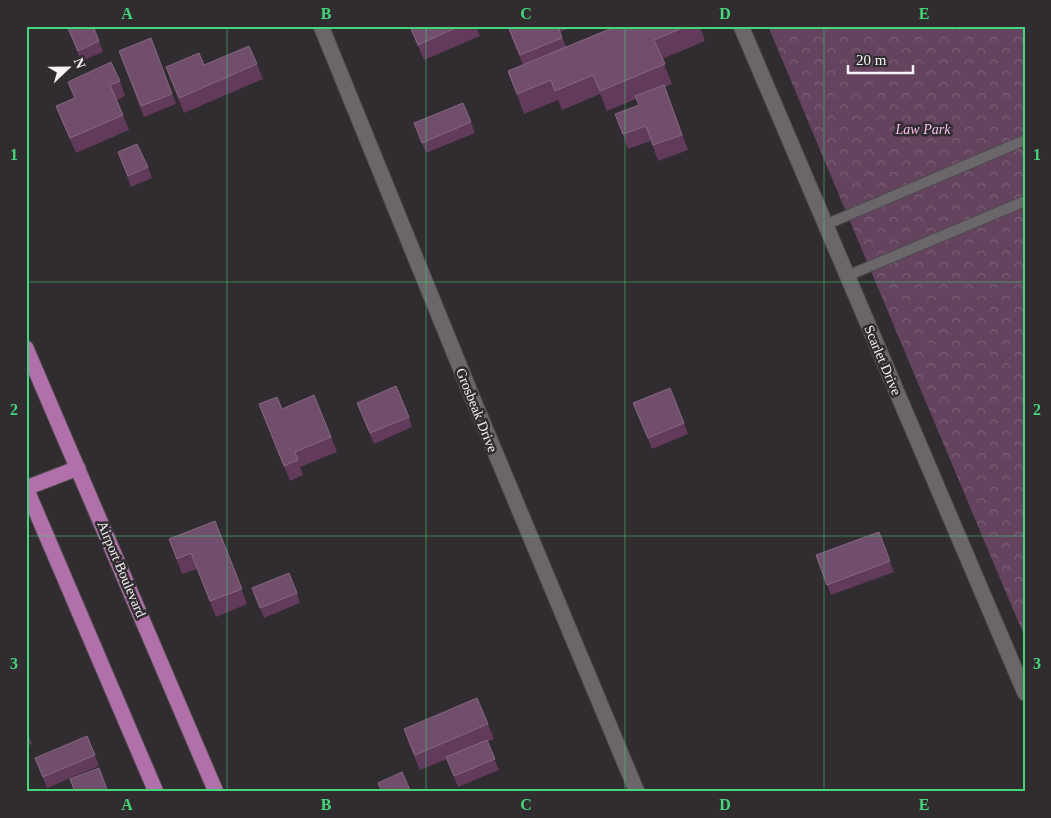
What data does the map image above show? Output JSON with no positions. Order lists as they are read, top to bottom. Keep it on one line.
{"streets":{"main road":["Airport Boulevard"],"street":["Scarlet Drive","Grosbeak Drive"]},"parks":["Law Park"],"scale_bar":"20 m","north":"right","grid":{"columns":["A","B","C","D","E"],"rows":["1","2","3"]}}
